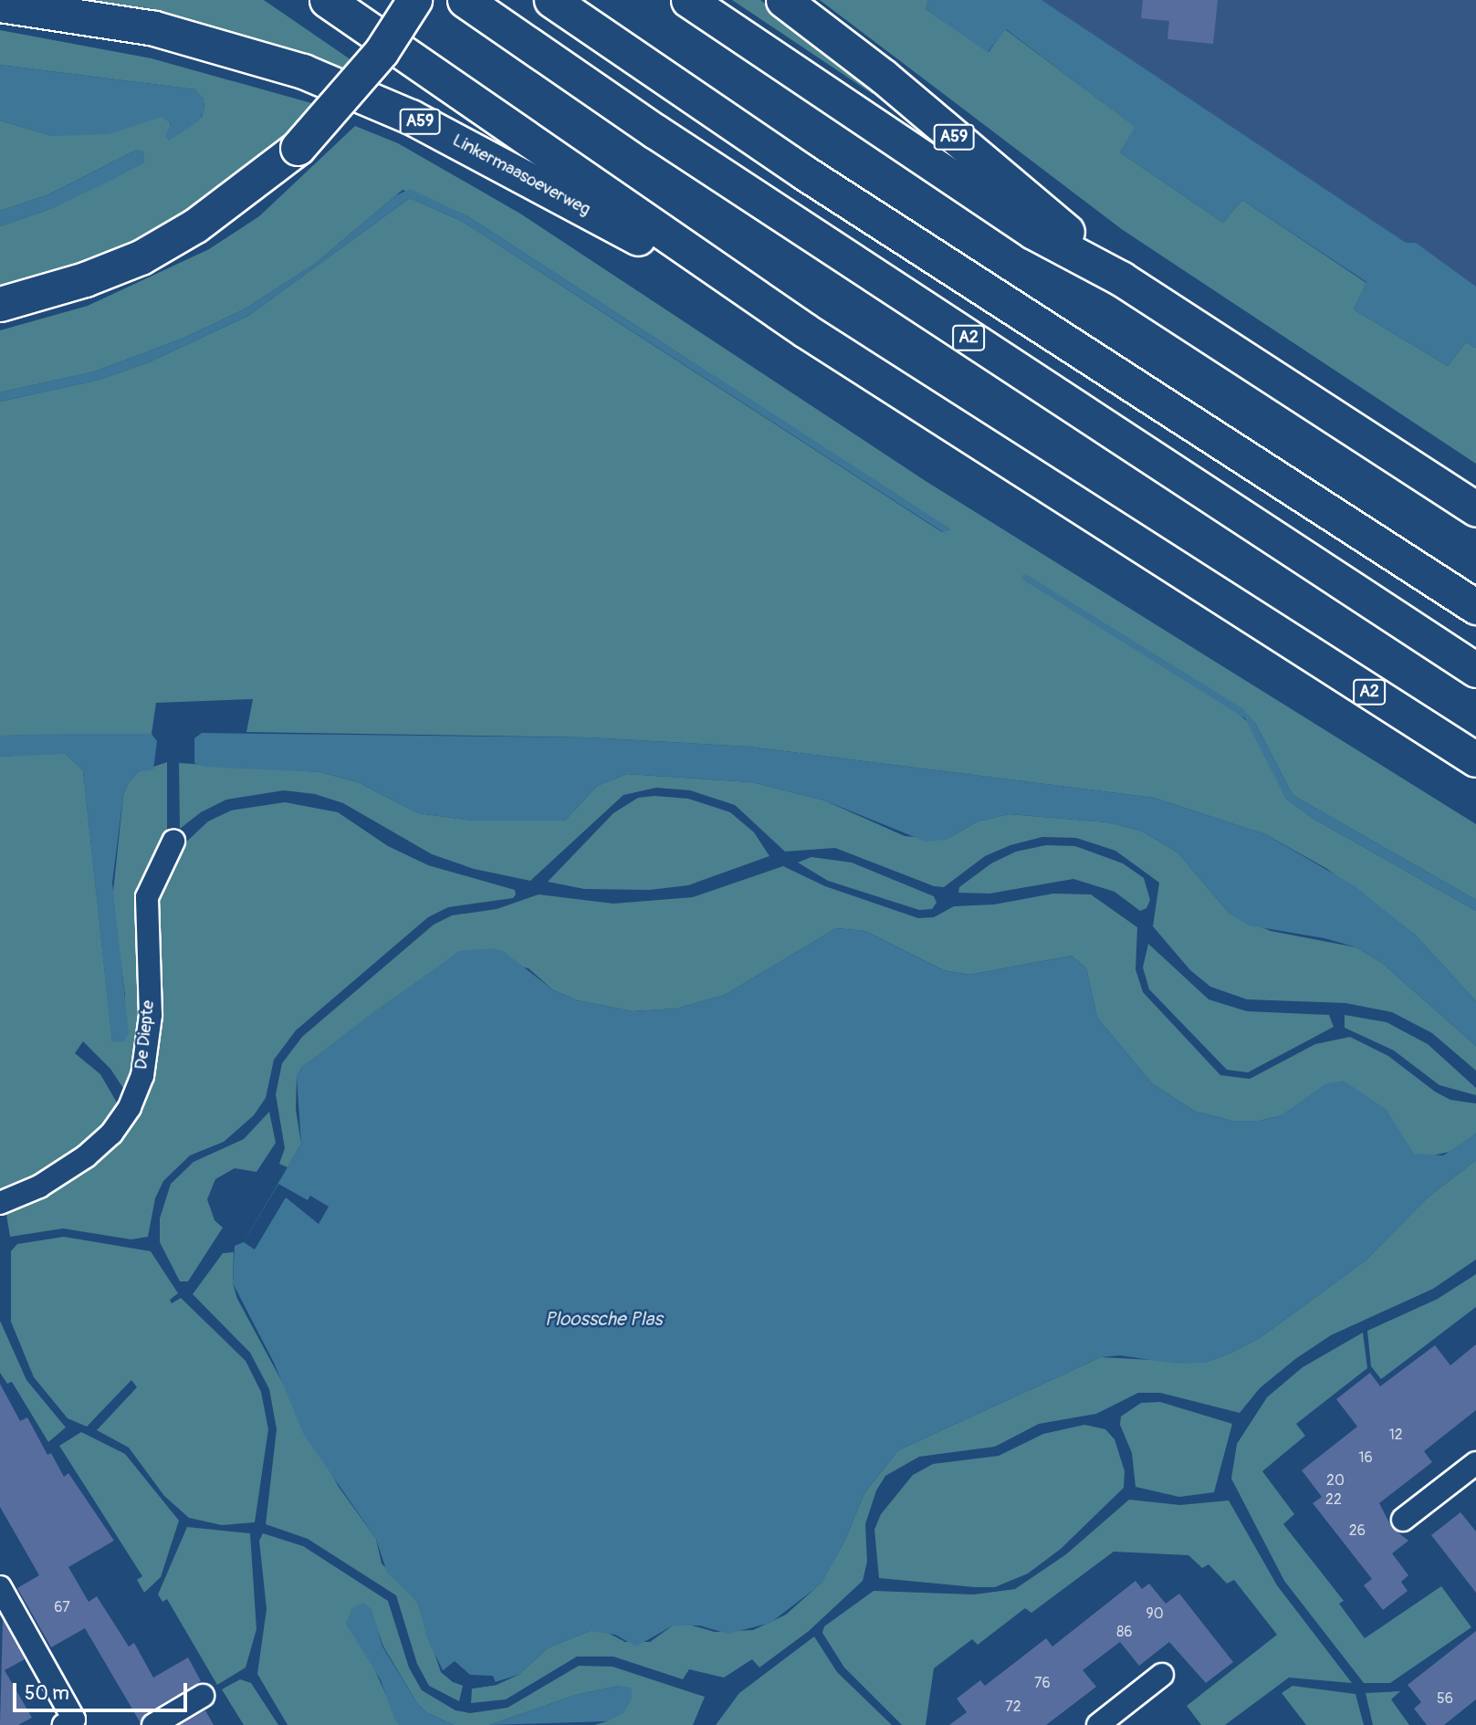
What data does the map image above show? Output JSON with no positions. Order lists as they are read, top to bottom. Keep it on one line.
{"streets":{"highway":["A59","Linkermaasoeverweg","A2"],"street":["De Diepte"]},"crossings":[["Linkermaasoeverweg","A2"]],"water":["Ploossche Plas"],"house_numbers":["12","16","20","22","26","67","90","86","76","56","72"],"scale_bar":"50 m"}
